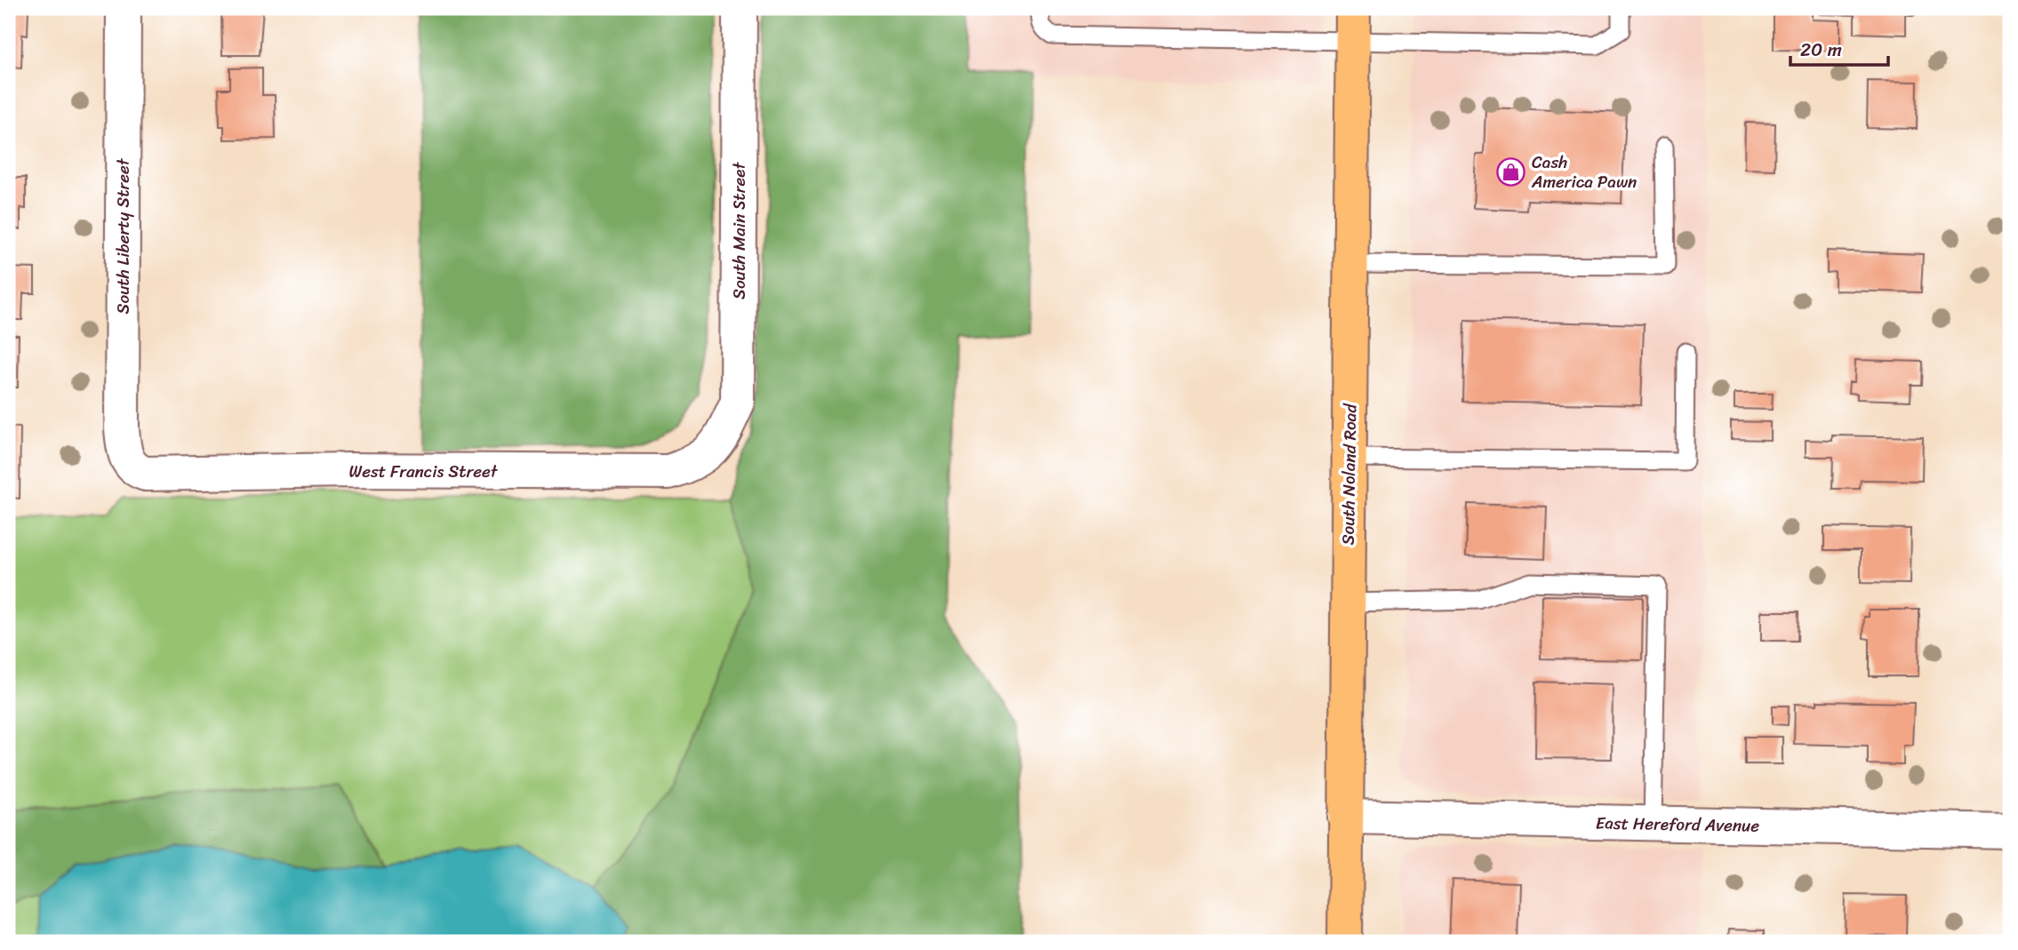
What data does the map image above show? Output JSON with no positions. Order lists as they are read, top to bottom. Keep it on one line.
{"streets":{"main road":["South Noland Road"],"street":["South Main Street","South Liberty Street","West Francis Street","East Hereford Avenue"]},"crossings":[["South Main Street","West Francis Street"],["South Liberty Street","West Francis Street"],["South Noland Road","East Hereford Avenue"]],"places":{"shop":["Cash America Pawn"]},"scale_bar":"20 m"}
